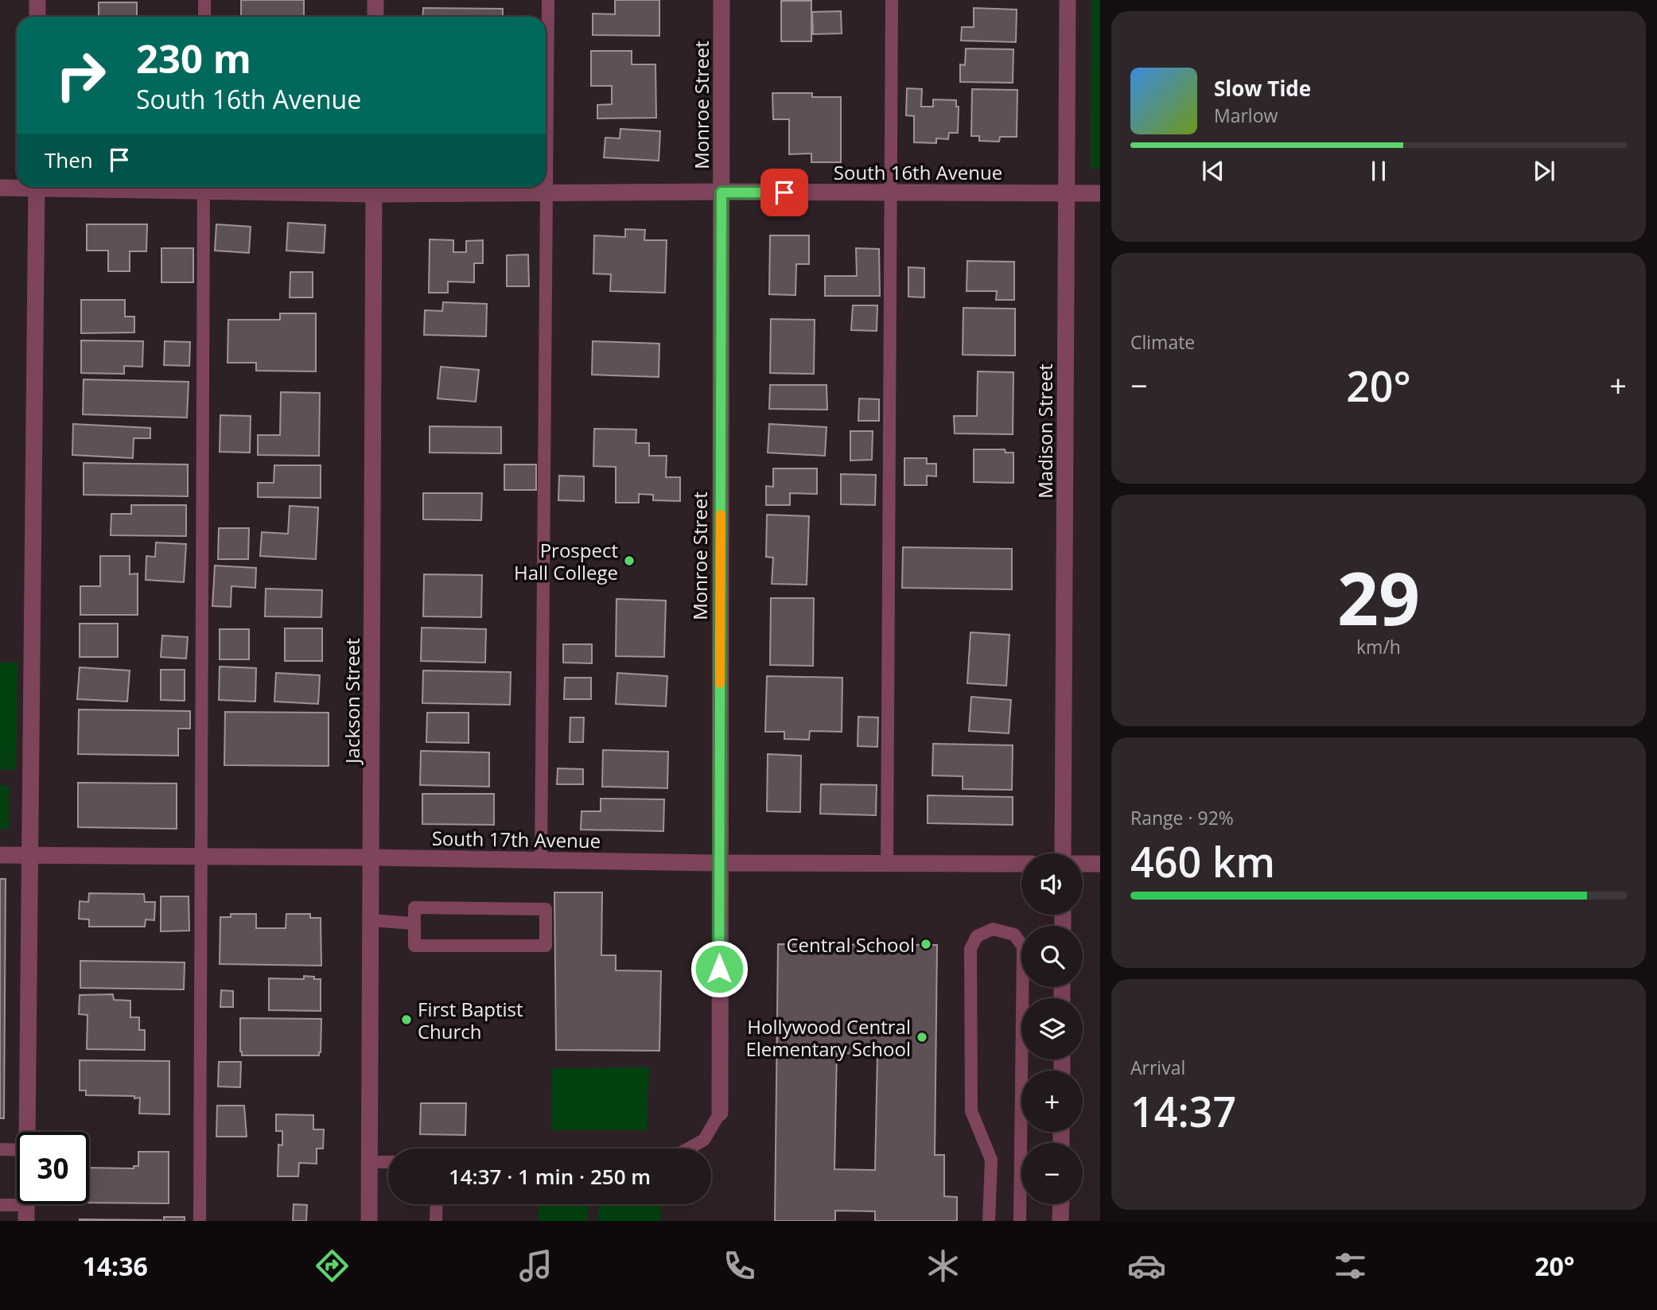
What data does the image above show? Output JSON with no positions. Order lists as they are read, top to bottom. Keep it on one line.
{"streets":{"street":["Monroe Street","South 16th Avenue","Madison Street","Jackson Street","South 17th Avenue"]},"crossings":[["Monroe Street","South 16th Avenue"],["Monroe Street","South 17th Avenue"],["South 16th Avenue","Madison Street"],["South 16th Avenue","Jackson Street"],["Jackson Street","South 17th Avenue"]],"places":["Prospect Hall College","Central School","First Baptist Church","Hollywood Central Elementary School"],"page":{"turn":["230 m","South 16th Avenue"],"song":["Slow Tide","Marlow"],"then":"Then","tile":["Climate",["29","km/h"],["Range · 92%","460 km"],["Arrival","14:37"]],"heat":["−","20°","+"],"map_buttons":["+","−"],"limit":"30","trip":"14:37 · 1 min · 250 m","tabs":["14:36","20°"]}}
